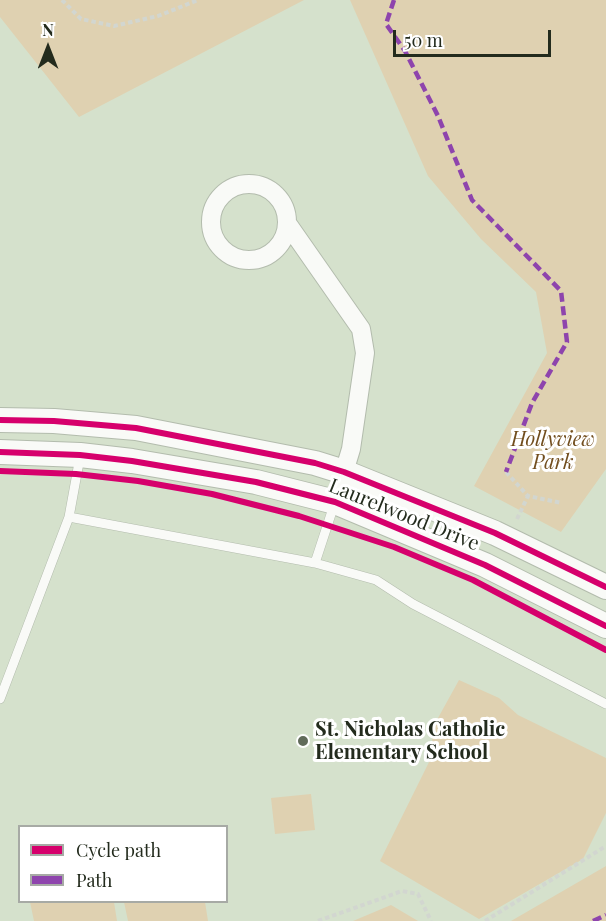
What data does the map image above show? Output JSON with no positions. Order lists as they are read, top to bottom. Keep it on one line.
{"streets":{"street":["Laurelwood Drive"]},"parks":["Hollyview Park"],"places":["St. Nicholas Catholic Elementary School"],"legend":["Cycle path","Path"],"scale_bar":"50 m","north":"top"}
